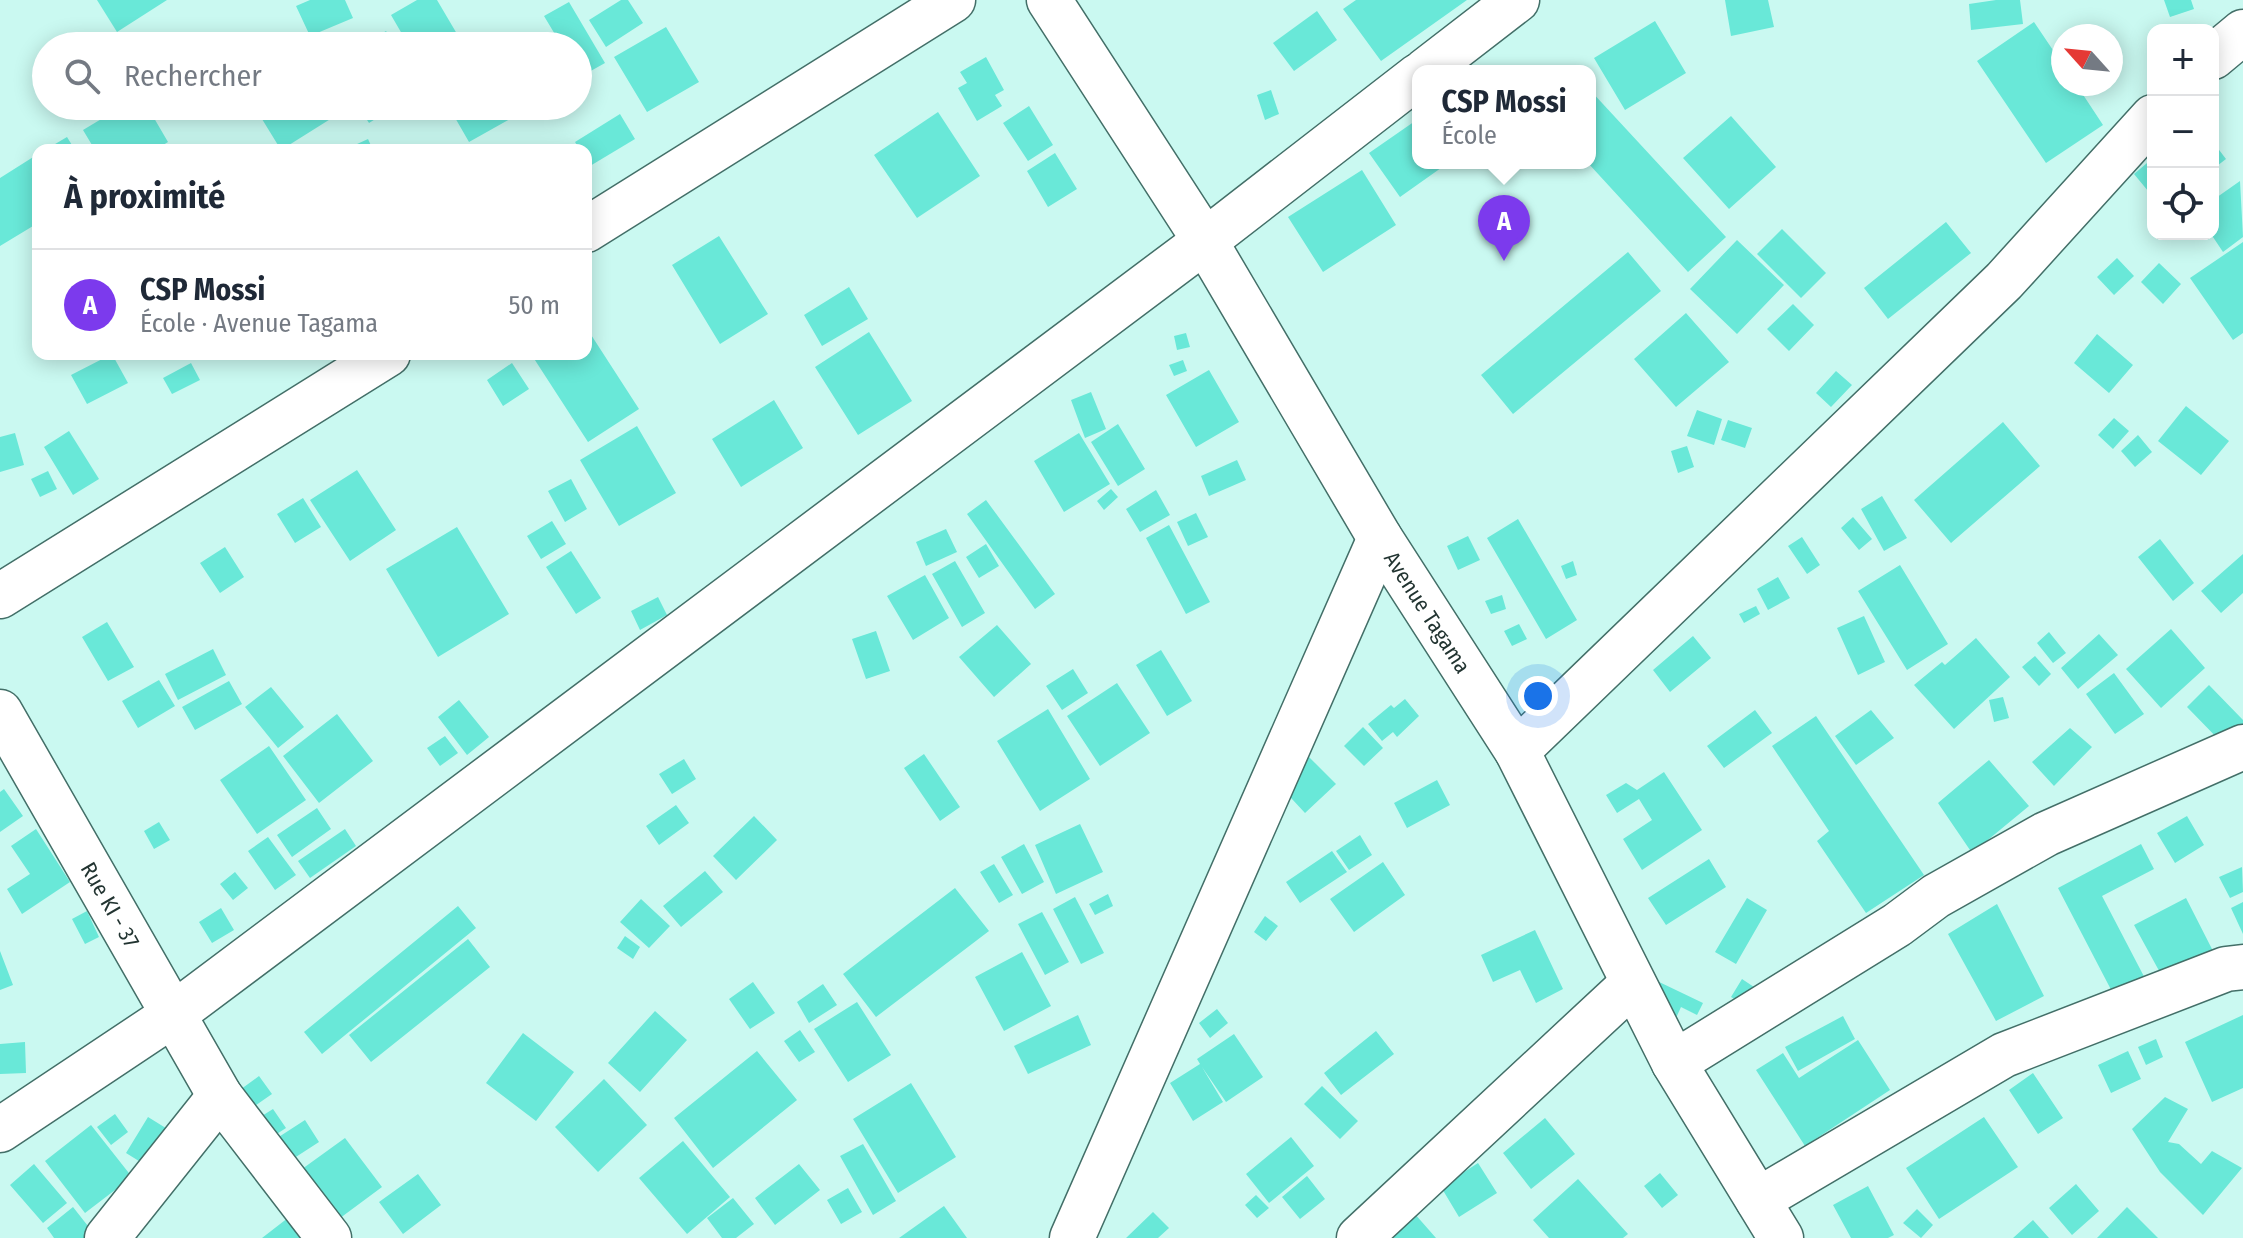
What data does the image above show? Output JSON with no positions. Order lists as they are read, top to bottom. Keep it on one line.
{"streets":{"street":["Avenue Tagama","Rue KI - 37"]},"north":"top left","page":{"map_buttons":["+","−"],"search":"Rechercher","popup":["CSP Mossi","École"],"heading":"À proximité","pins":"A","list":[{"mark":"A","name":"CSP Mossi","note":"École · Avenue Tagama","value":"50 m"}]}}
